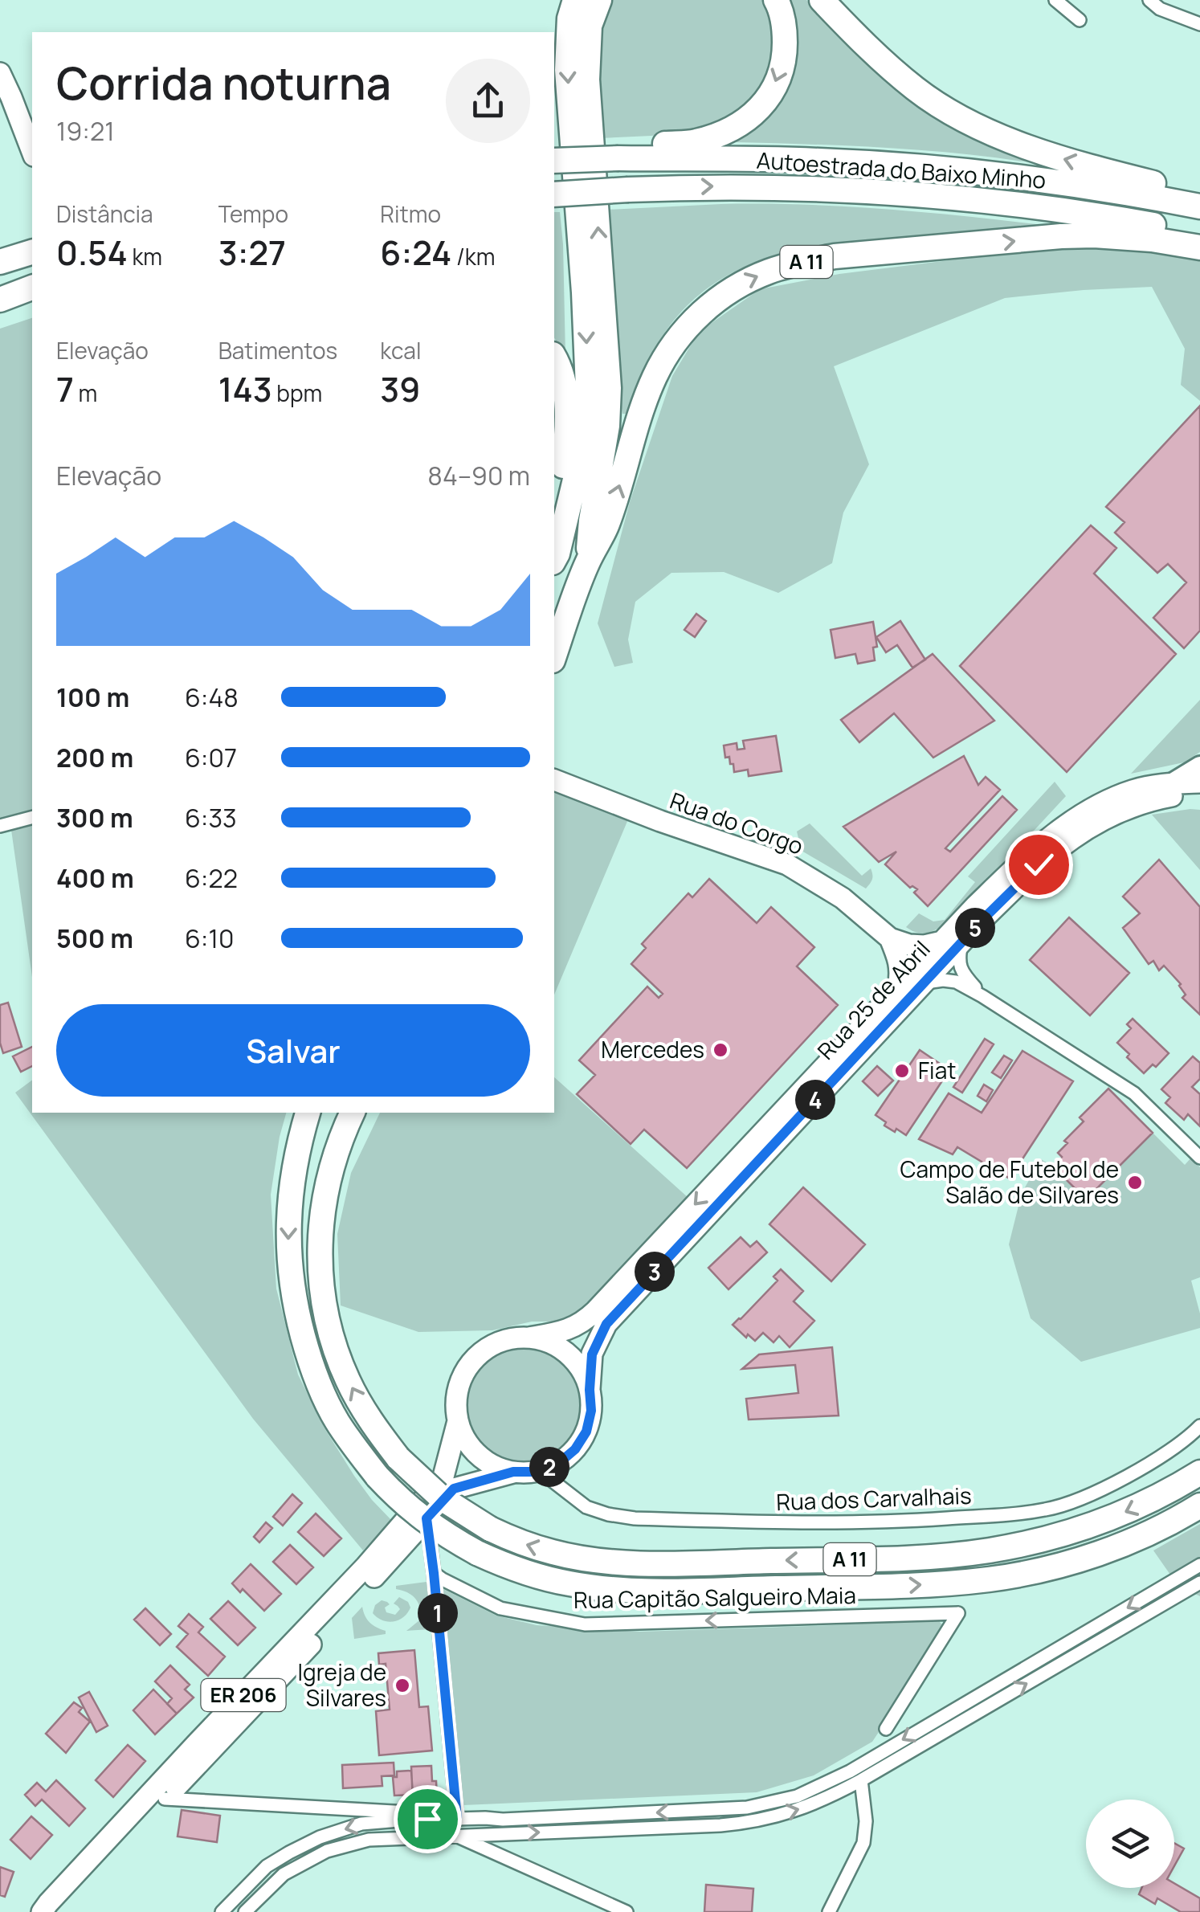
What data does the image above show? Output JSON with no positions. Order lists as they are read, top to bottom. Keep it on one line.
{"streets":{"highway":["Autoestrada do Baixo Minho","A 11"],"main road":["Rua do Corgo","Rua 25 de Abril","ER 206"],"street":["Rua dos Carvalhais","Rua Capitão Salgueiro Maia"]},"crossings":[["Rua 25 de Abril","Rua dos Carvalhais"],["Rua 25 de Abril","ER 206"],["Rua dos Carvalhais","ER 206"]],"places":["Mercedes","Fiat","Campo de Futebol de Salão de Silvares","Igreja de Silvares"],"page":{"heading":["Corrida noturna","19:21"],"stats":[["Distância","0.54 km"],["Tempo","3:27"],["Ritmo","6:24 /km"],["Elevação","7 m"],["Batimentos","143 bpm"],["kcal","39"]],"chart":["Elevação","84–90 m"],"list":[{"name":"100 m","note":"6:48"},{"name":"200 m","note":"6:07"},{"name":"300 m","note":"6:33"},{"name":"400 m","note":"6:22"},{"name":"500 m","note":"6:10"}],"pins":["5","4","3","2","1"],"buttons":"Salvar"}}
